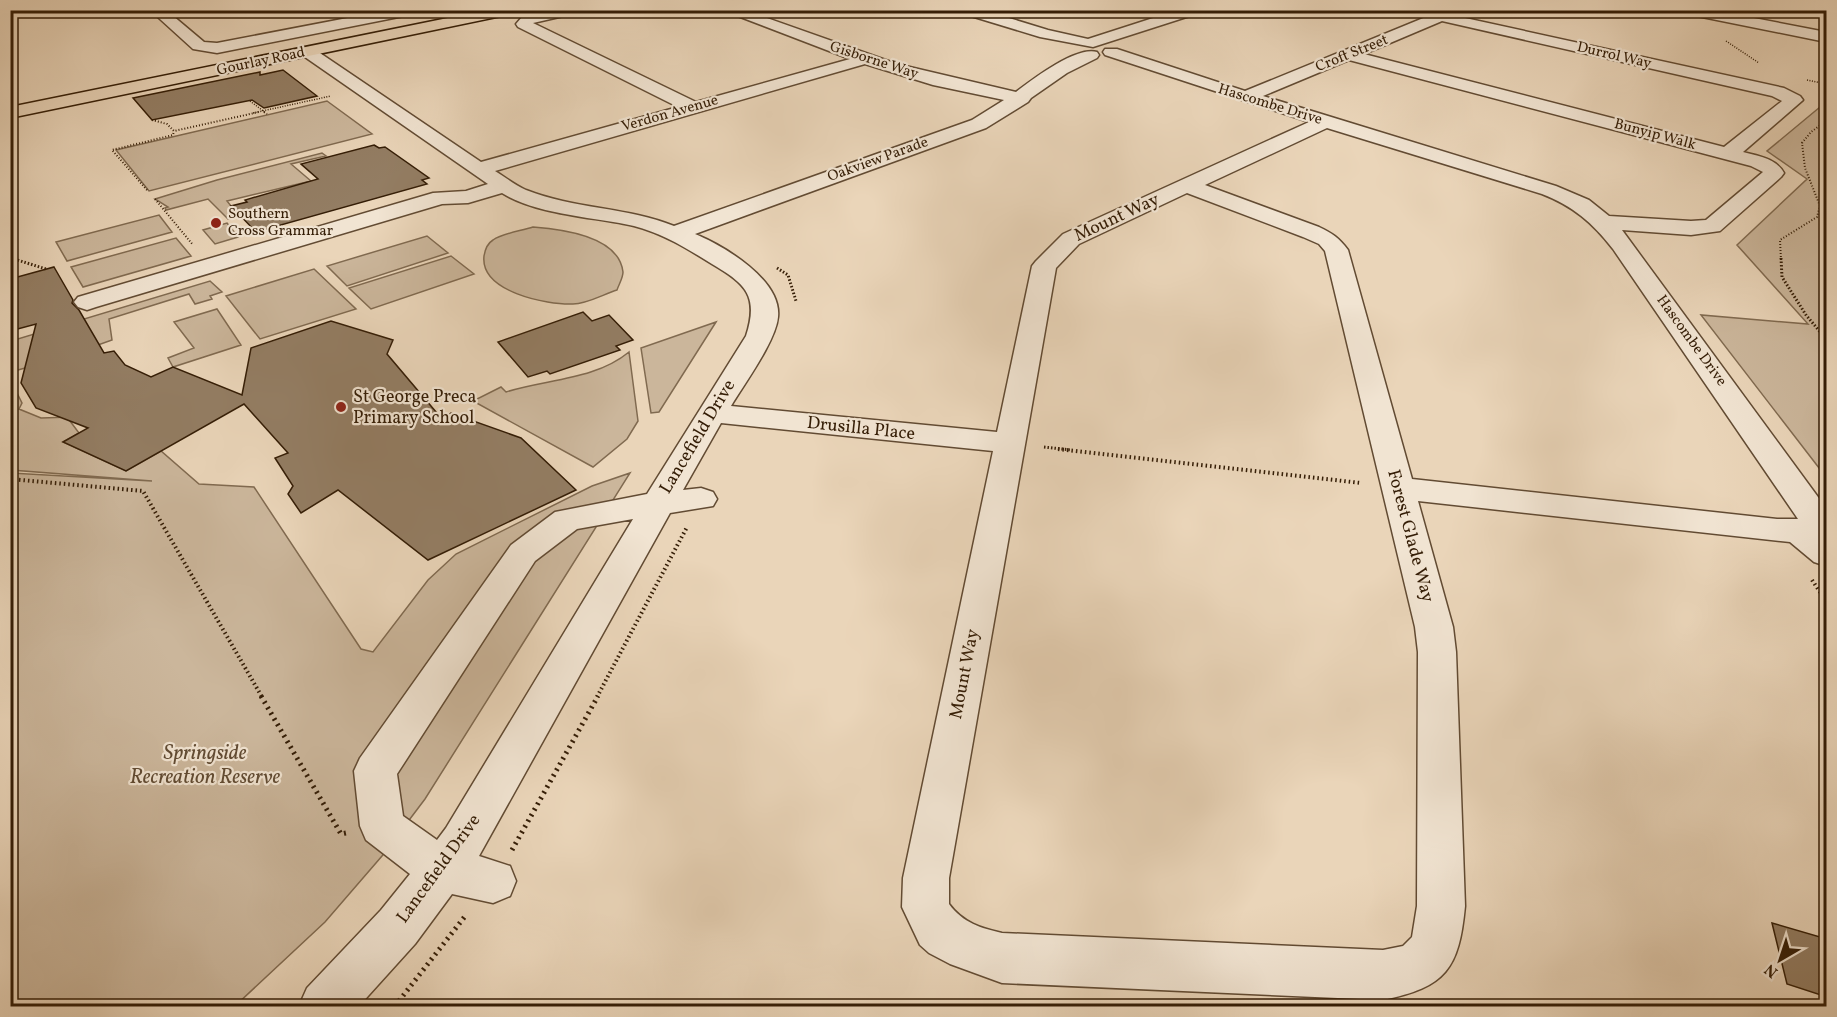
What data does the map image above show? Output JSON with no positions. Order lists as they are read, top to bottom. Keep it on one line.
{"streets":{"main road":["Gourlay Road"],"street":["Croft Street","Durrol Way","Gisborne Way","Hascombe Drive","Verdon Avenue","Bunyip Walk","Oakview Parade","Mount Way","Drusilla Place","Lancefield Drive","Forest Glade Way"]},"crossings":[["Croft Street","Durrol Way"],["Croft Street","Hascombe Drive"],["Croft Street","Bunyip Walk"],["Gisborne Way","Verdon Avenue"],["Gisborne Way","Oakview Parade"],["Gourlay Road","Lancefield Drive"],["Hascombe Drive","Bunyip Walk"],["Hascombe Drive","Oakview Parade"],["Hascombe Drive","Mount Way"],["Verdon Avenue","Lancefield Drive"],["Oakview Parade","Lancefield Drive"],["Mount Way","Drusilla Place"],["Mount Way","Forest Glade Way"],["Drusilla Place","Lancefield Drive"]],"parks":["Springside Recreation Reserve"],"places":["Southern Cross Grammar","St George Preca Primary School"],"north":"bottom left"}
